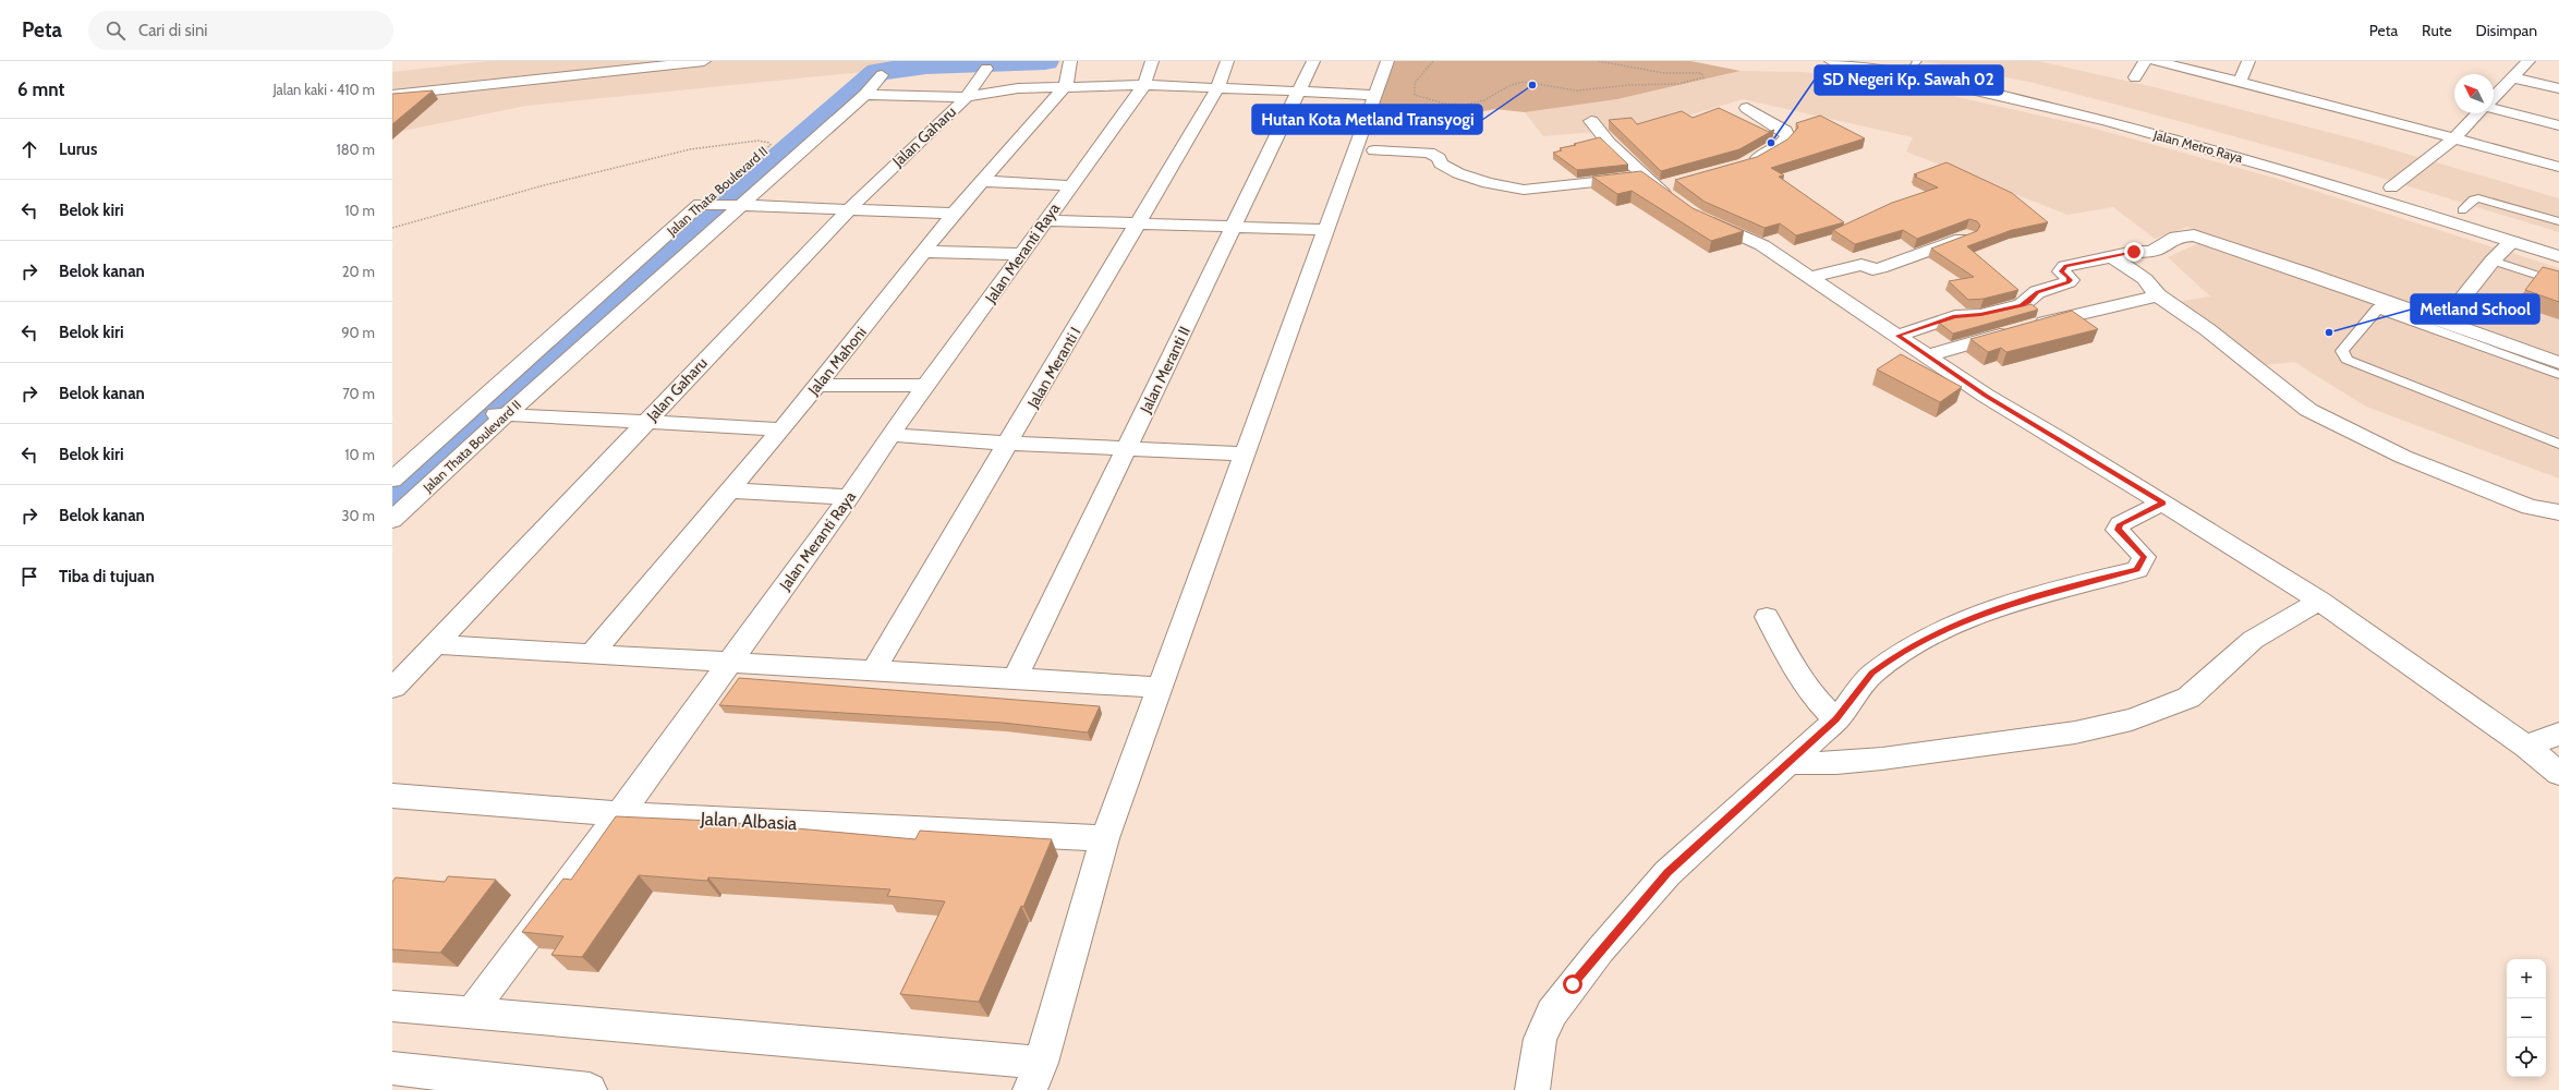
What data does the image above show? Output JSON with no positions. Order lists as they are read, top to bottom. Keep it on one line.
{"streets":{"street":["Jalan Gaharu","Jalan Metro Raya","Jalan Thata Boulevard II","Jalan Meranti Raya","Jalan Mahoni","Jalan Meranti I","Jalan Meranti II","Jalan Albasia"]},"crossings":[["Jalan Meranti Raya","Jalan Albasia"]],"places":["Hutan Kota Metland Transyogi","SD Negeri Kp. Sawah 02","Metland School"],"north":"top left","page":{"header":"Peta","search":"Cari di sini","nav":["Peta","Rute","Disimpan"],"heading":["6 mnt","Jalan kaki · 410 m"],"list":[["Lurus","180 m"],["Belok kiri","10 m"],["Belok kanan","20 m"],["Belok kiri","90 m"],["Belok kanan","70 m"],["Belok kiri","10 m"],["Belok kanan","30 m"],"Tiba di tujuan"],"map_buttons":["+","−"]}}
